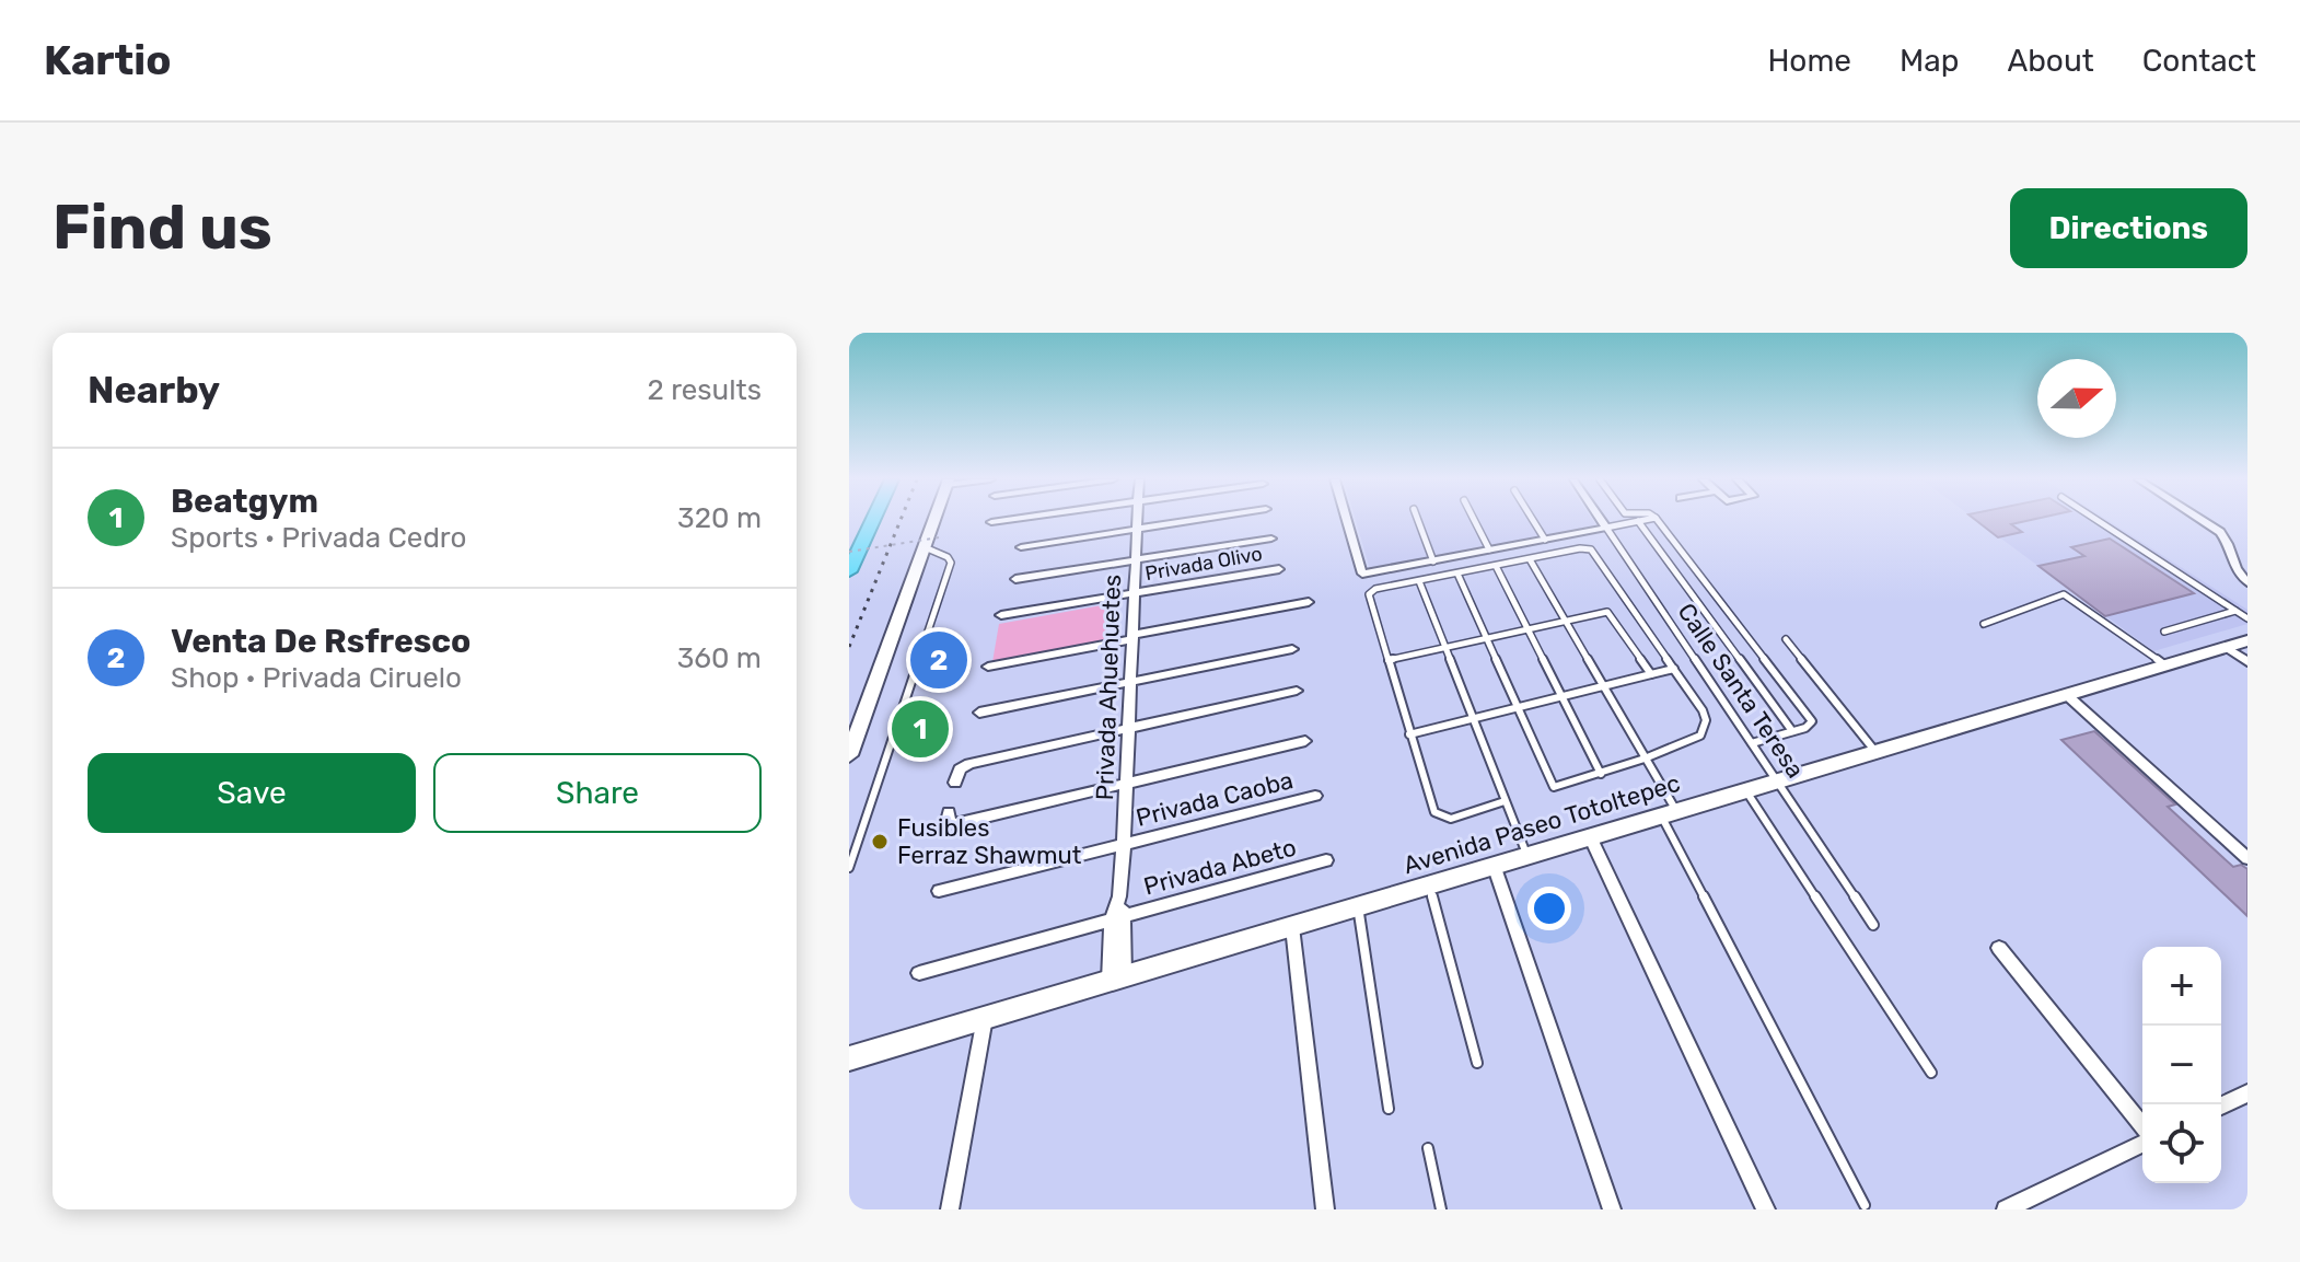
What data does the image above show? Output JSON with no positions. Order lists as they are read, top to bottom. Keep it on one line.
{"streets":{"main road":["Avenida Paseo Totoltepec"],"street":["Privada Olivo","Privada Ahuehuetes","Calle Santa Teresa","Privada Caoba","Privada Abeto"]},"crossings":[["Privada Olivo","Privada Ahuehuetes"],["Privada Ahuehuetes","Privada Caoba"],["Privada Ahuehuetes","Avenida Paseo Totoltepec"],["Privada Ahuehuetes","Privada Abeto"],["Calle Santa Teresa","Avenida Paseo Totoltepec"]],"places":["Fusibles Ferraz Shawmut"],"north":"right","page":{"header":"Kartio","nav":["Home","Map","About","Contact"],"buttons":["Directions",["Save","Share"]],"title":"Find us","heading":["Nearby","2 results"],"list":[{"mark":"1","name":"Beatgym","note":"Sports · Privada Cedro","value":"320 m"},{"mark":"2","name":"Venta De Rsfresco","note":"Shop · Privada Ciruelo","value":"360 m"}],"pins":["2","1"],"map_buttons":["+","−"]}}
